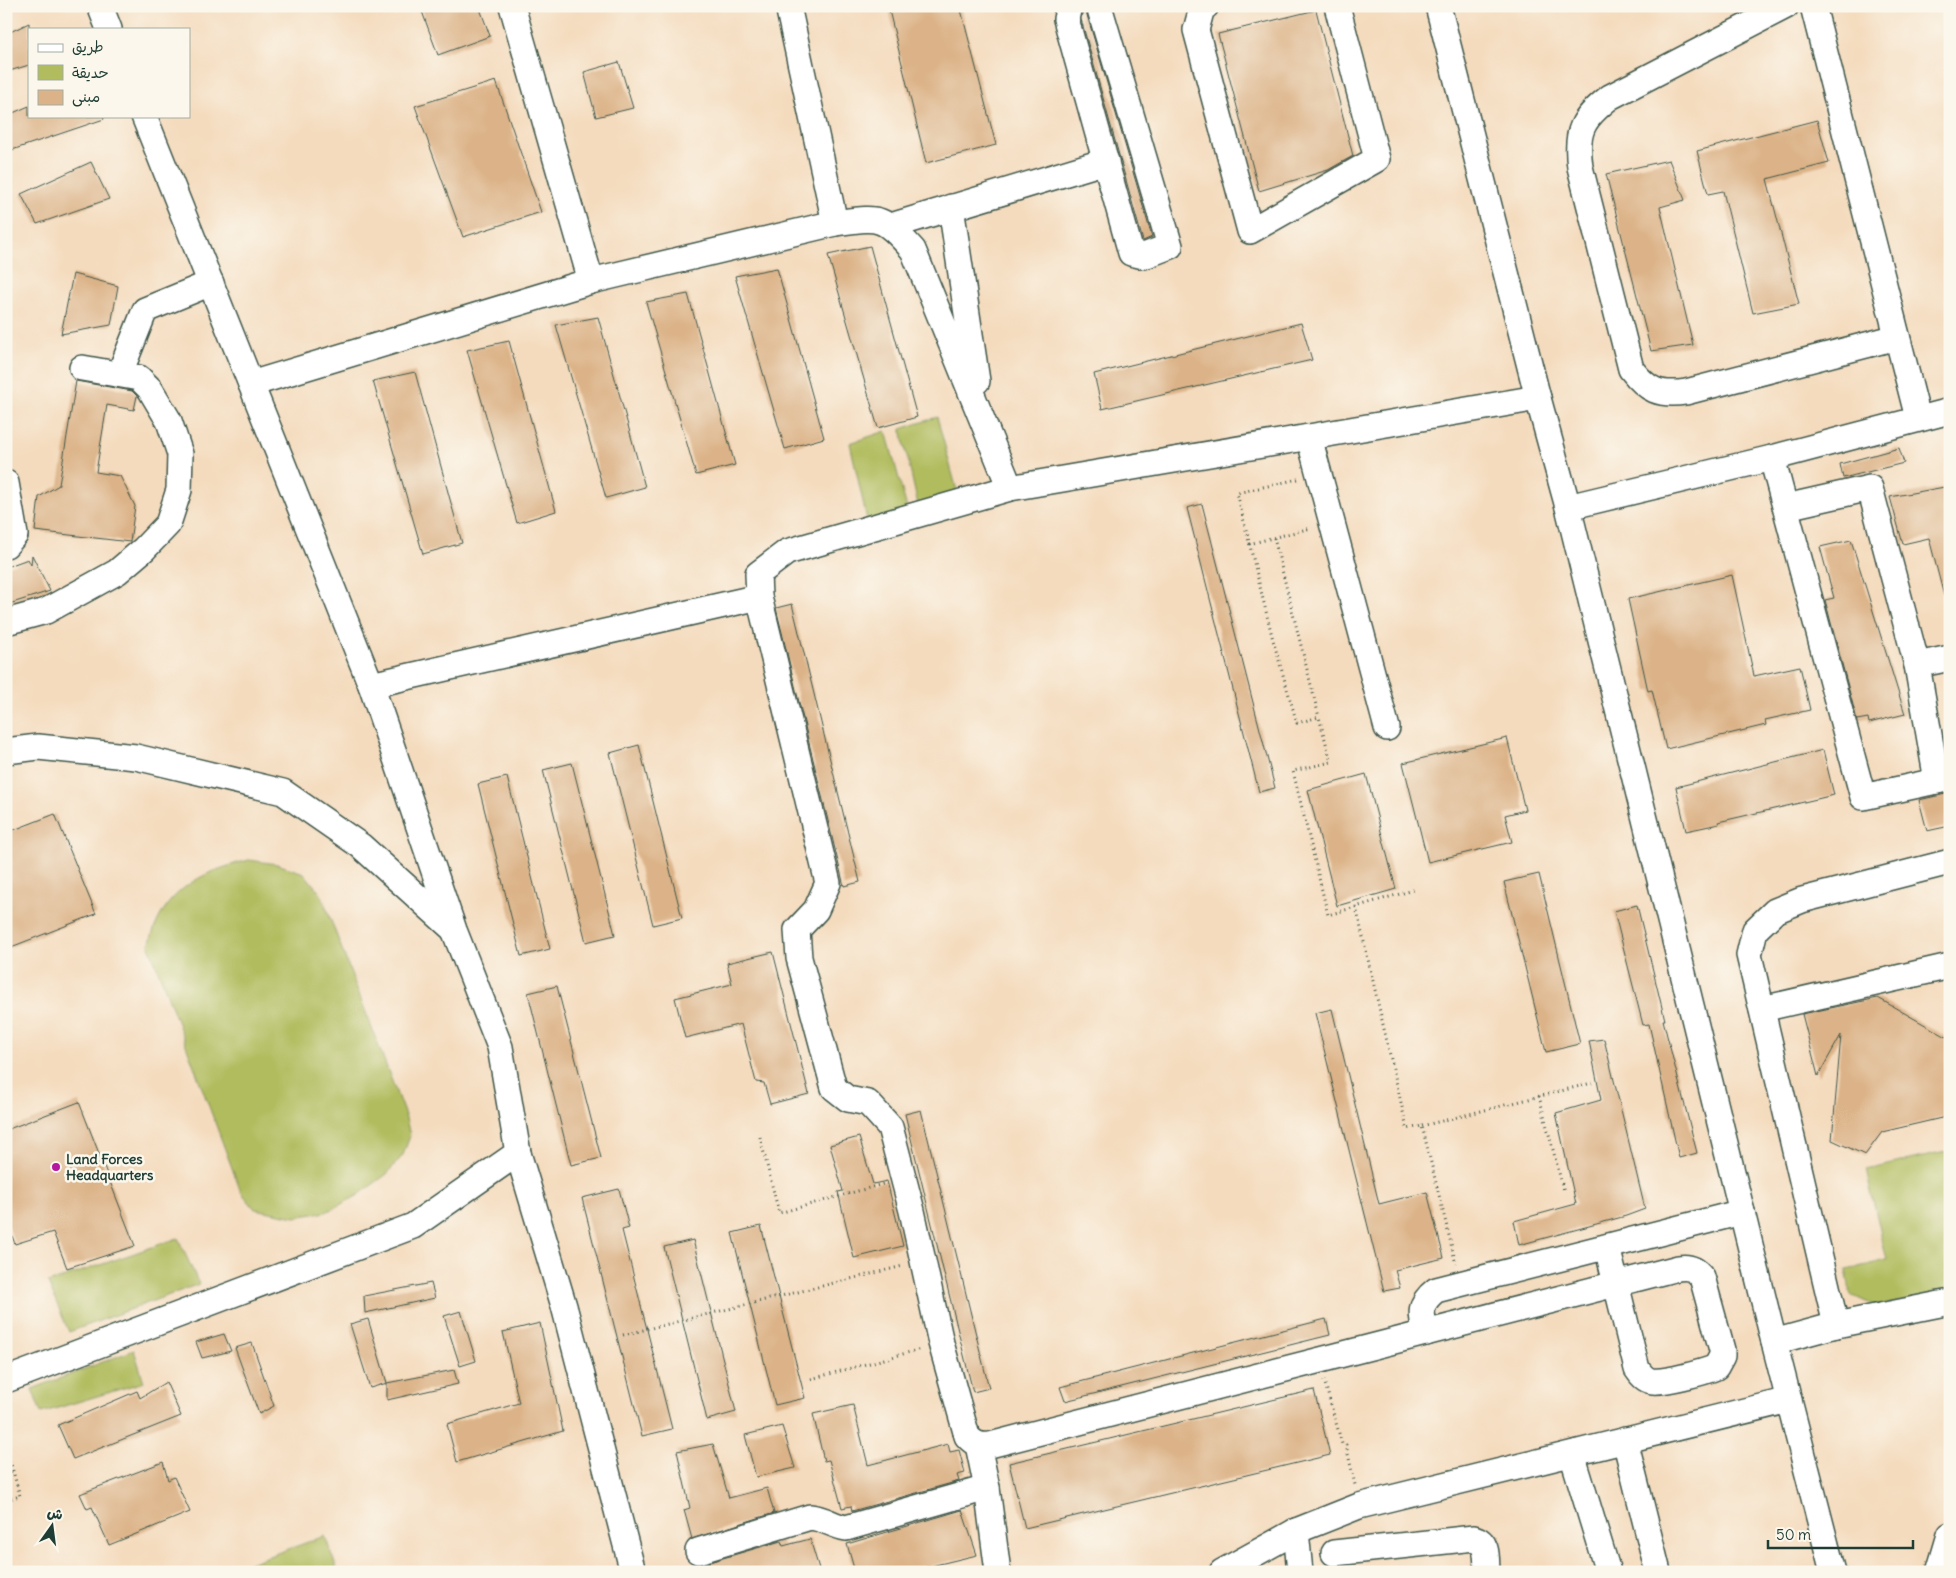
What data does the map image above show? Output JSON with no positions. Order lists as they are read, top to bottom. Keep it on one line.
{"places":["Land Forces Headquarters"],"legend":["طريق","حديقة","مبنى"],"scale_bar":"50 m","north":"top"}
